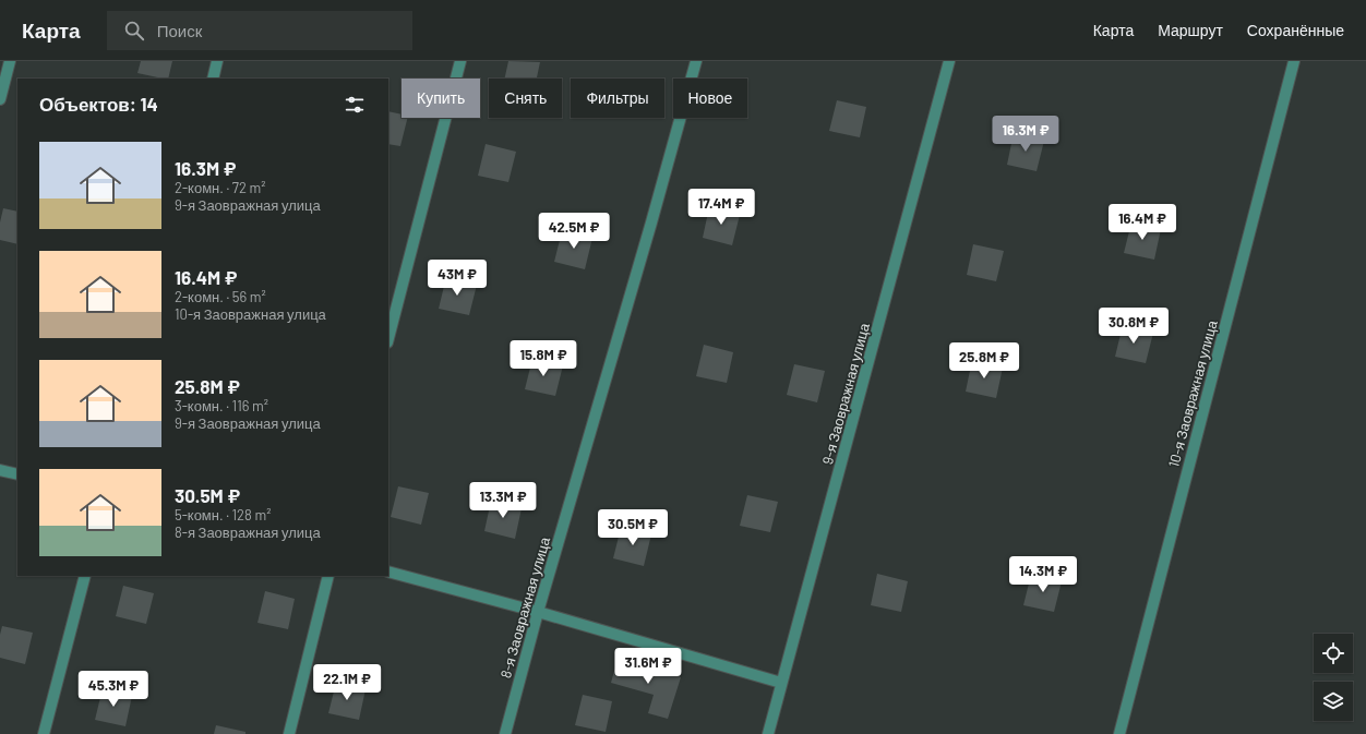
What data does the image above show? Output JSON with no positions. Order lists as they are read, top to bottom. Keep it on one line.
{"streets":{"street":["9-я Заовражная улица","10-я Заовражная улица","8-я Заовражная улица"]},"page":{"header":"Карта","search":"Поиск","nav":["Карта","Маршрут","Сохранённые"],"chip":["Купить","Снять","Фильтры","Новое"],"heading":"Объектов: 14","price":["16.3M ₽","17.4M ₽","16.4M ₽","42.5M ₽","43M ₽","30.8M ₽","15.8M ₽","25.8M ₽","13.3M ₽","30.5M ₽","14.3M ₽","31.6M ₽","22.1M ₽","45.3M ₽"],"list":[{"name":"16.3M ₽","note":"2-комн. · 72 m² · 9-я Заовражная улица"},{"name":"16.4M ₽","note":"2-комн. · 56 m² · 10-я Заовражная улица"},{"name":"25.8M ₽","note":"3-комн. · 116 m² · 9-я Заовражная улица"},{"name":"30.5M ₽","note":"5-комн. · 128 m² · 8-я Заовражная улица"}]}}
